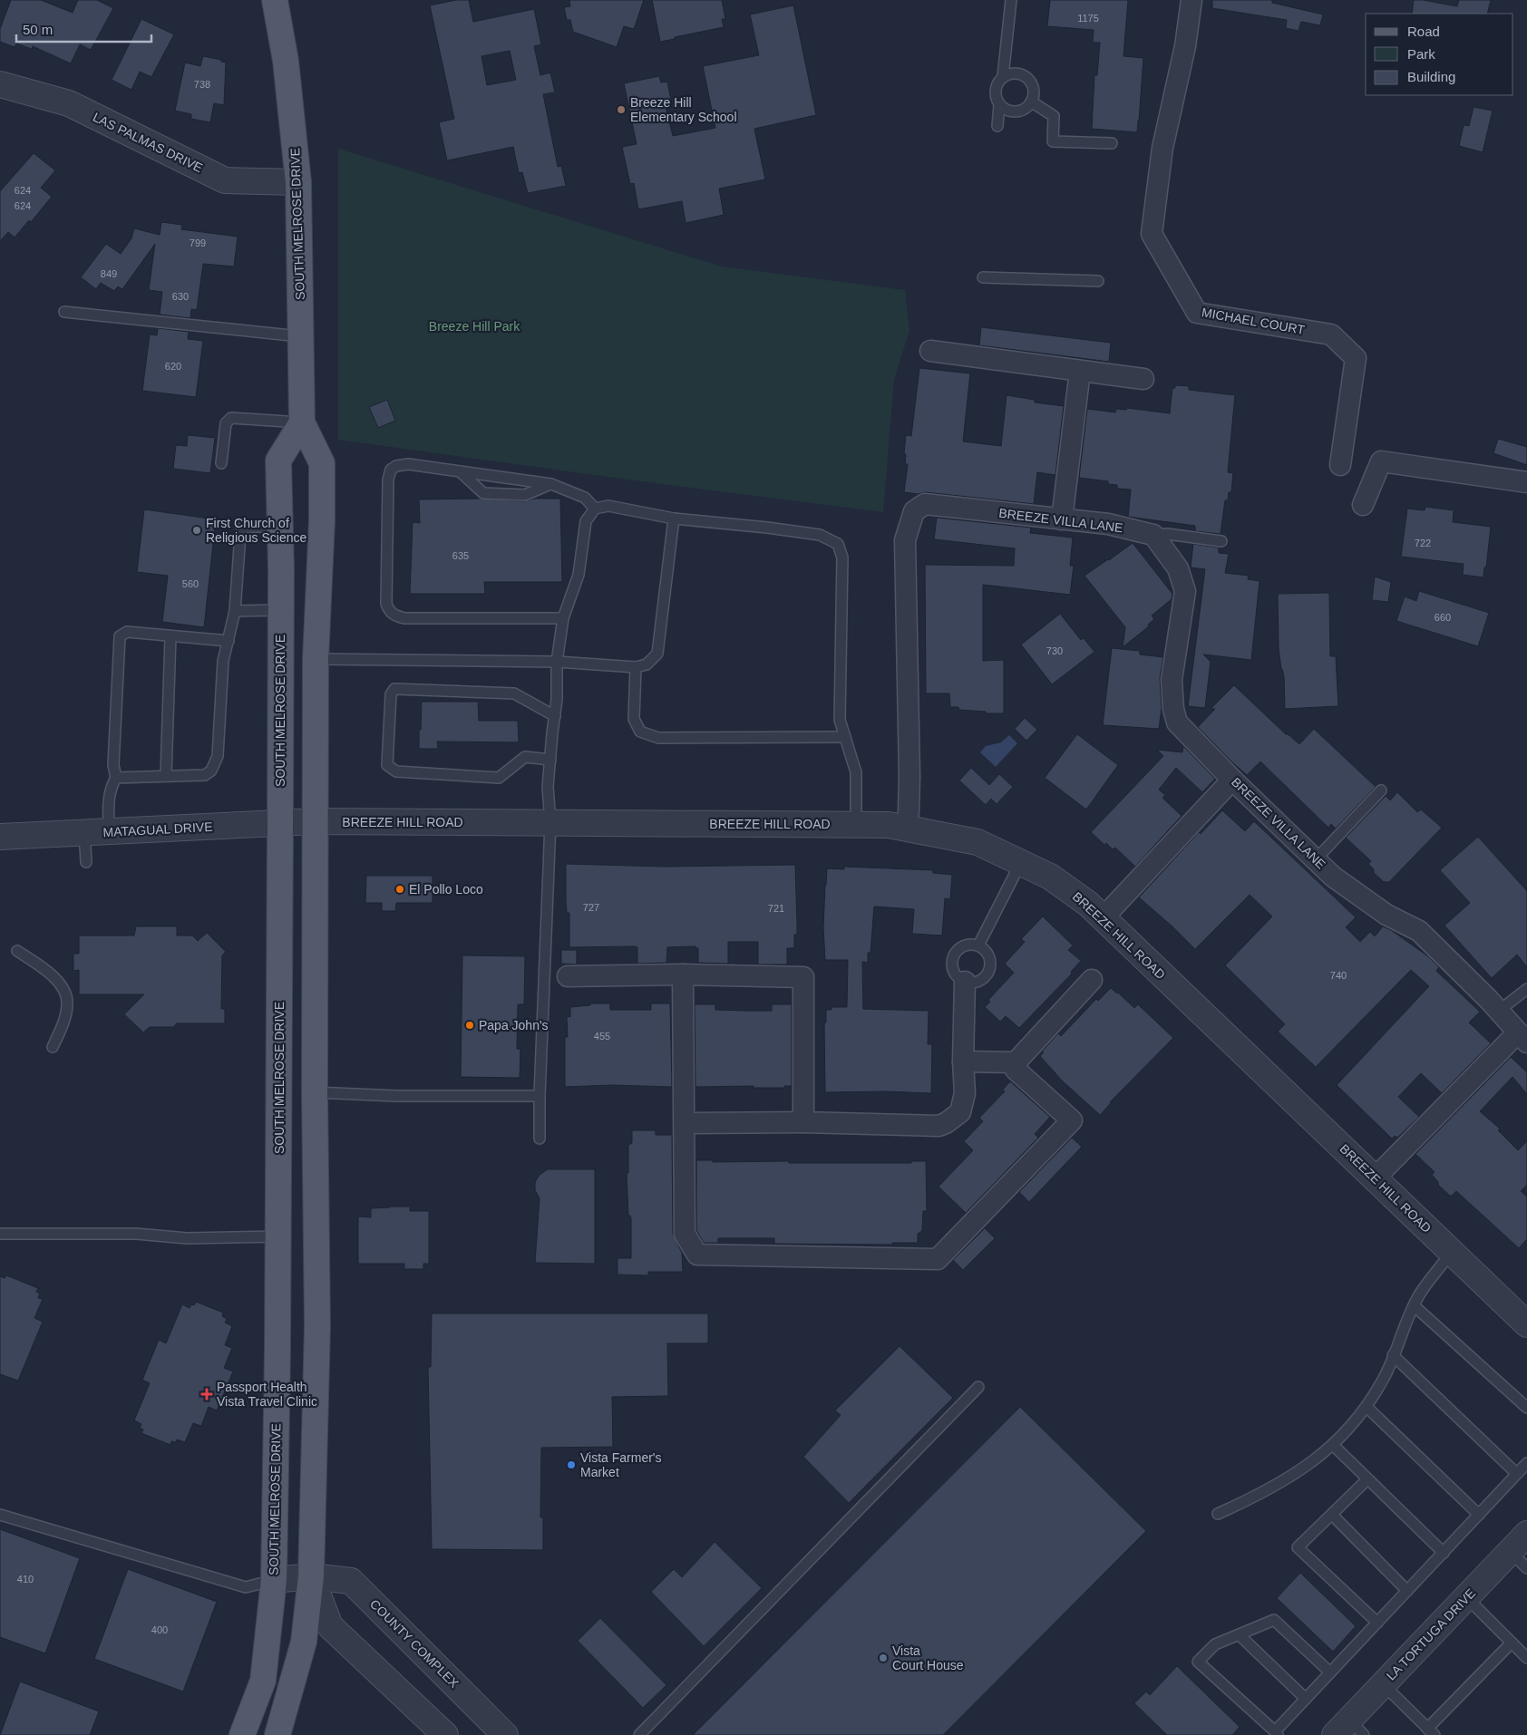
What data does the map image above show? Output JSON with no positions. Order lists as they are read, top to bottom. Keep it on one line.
{"streets":{"main road":["SOUTH MELROSE DRIVE"],"street":["LAS PALMAS DRIVE","MICHAEL COURT","BREEZE VILLA LANE","BREEZE HILL ROAD","MATAGUAL DRIVE","LA TORTUGA DRIVE","COUNTY COMPLEX"]},"crossings":[["LAS PALMAS DRIVE","SOUTH MELROSE DRIVE"],["SOUTH MELROSE DRIVE","BREEZE HILL ROAD"],["SOUTH MELROSE DRIVE","MATAGUAL DRIVE"],["SOUTH MELROSE DRIVE","COUNTY COMPLEX"],["BREEZE VILLA LANE","BREEZE HILL ROAD"],["BREEZE HILL ROAD","MATAGUAL DRIVE"]],"parks":["Breeze Hill Park"],"places":{"other":["Breeze Hill Elementary School","First Church of Religious Science","El Pollo Loco","Papa John's","Vista Farmer's Market","Vista Court House"],"health":["Passport Health Vista Travel Clinic"]},"house_numbers":["1175","738","624","624","799","849","630","620","722","635","560","660","730","727","721","740","455","410","400"],"legend":["Road","Park","Building"],"scale_bar":"50 m"}
